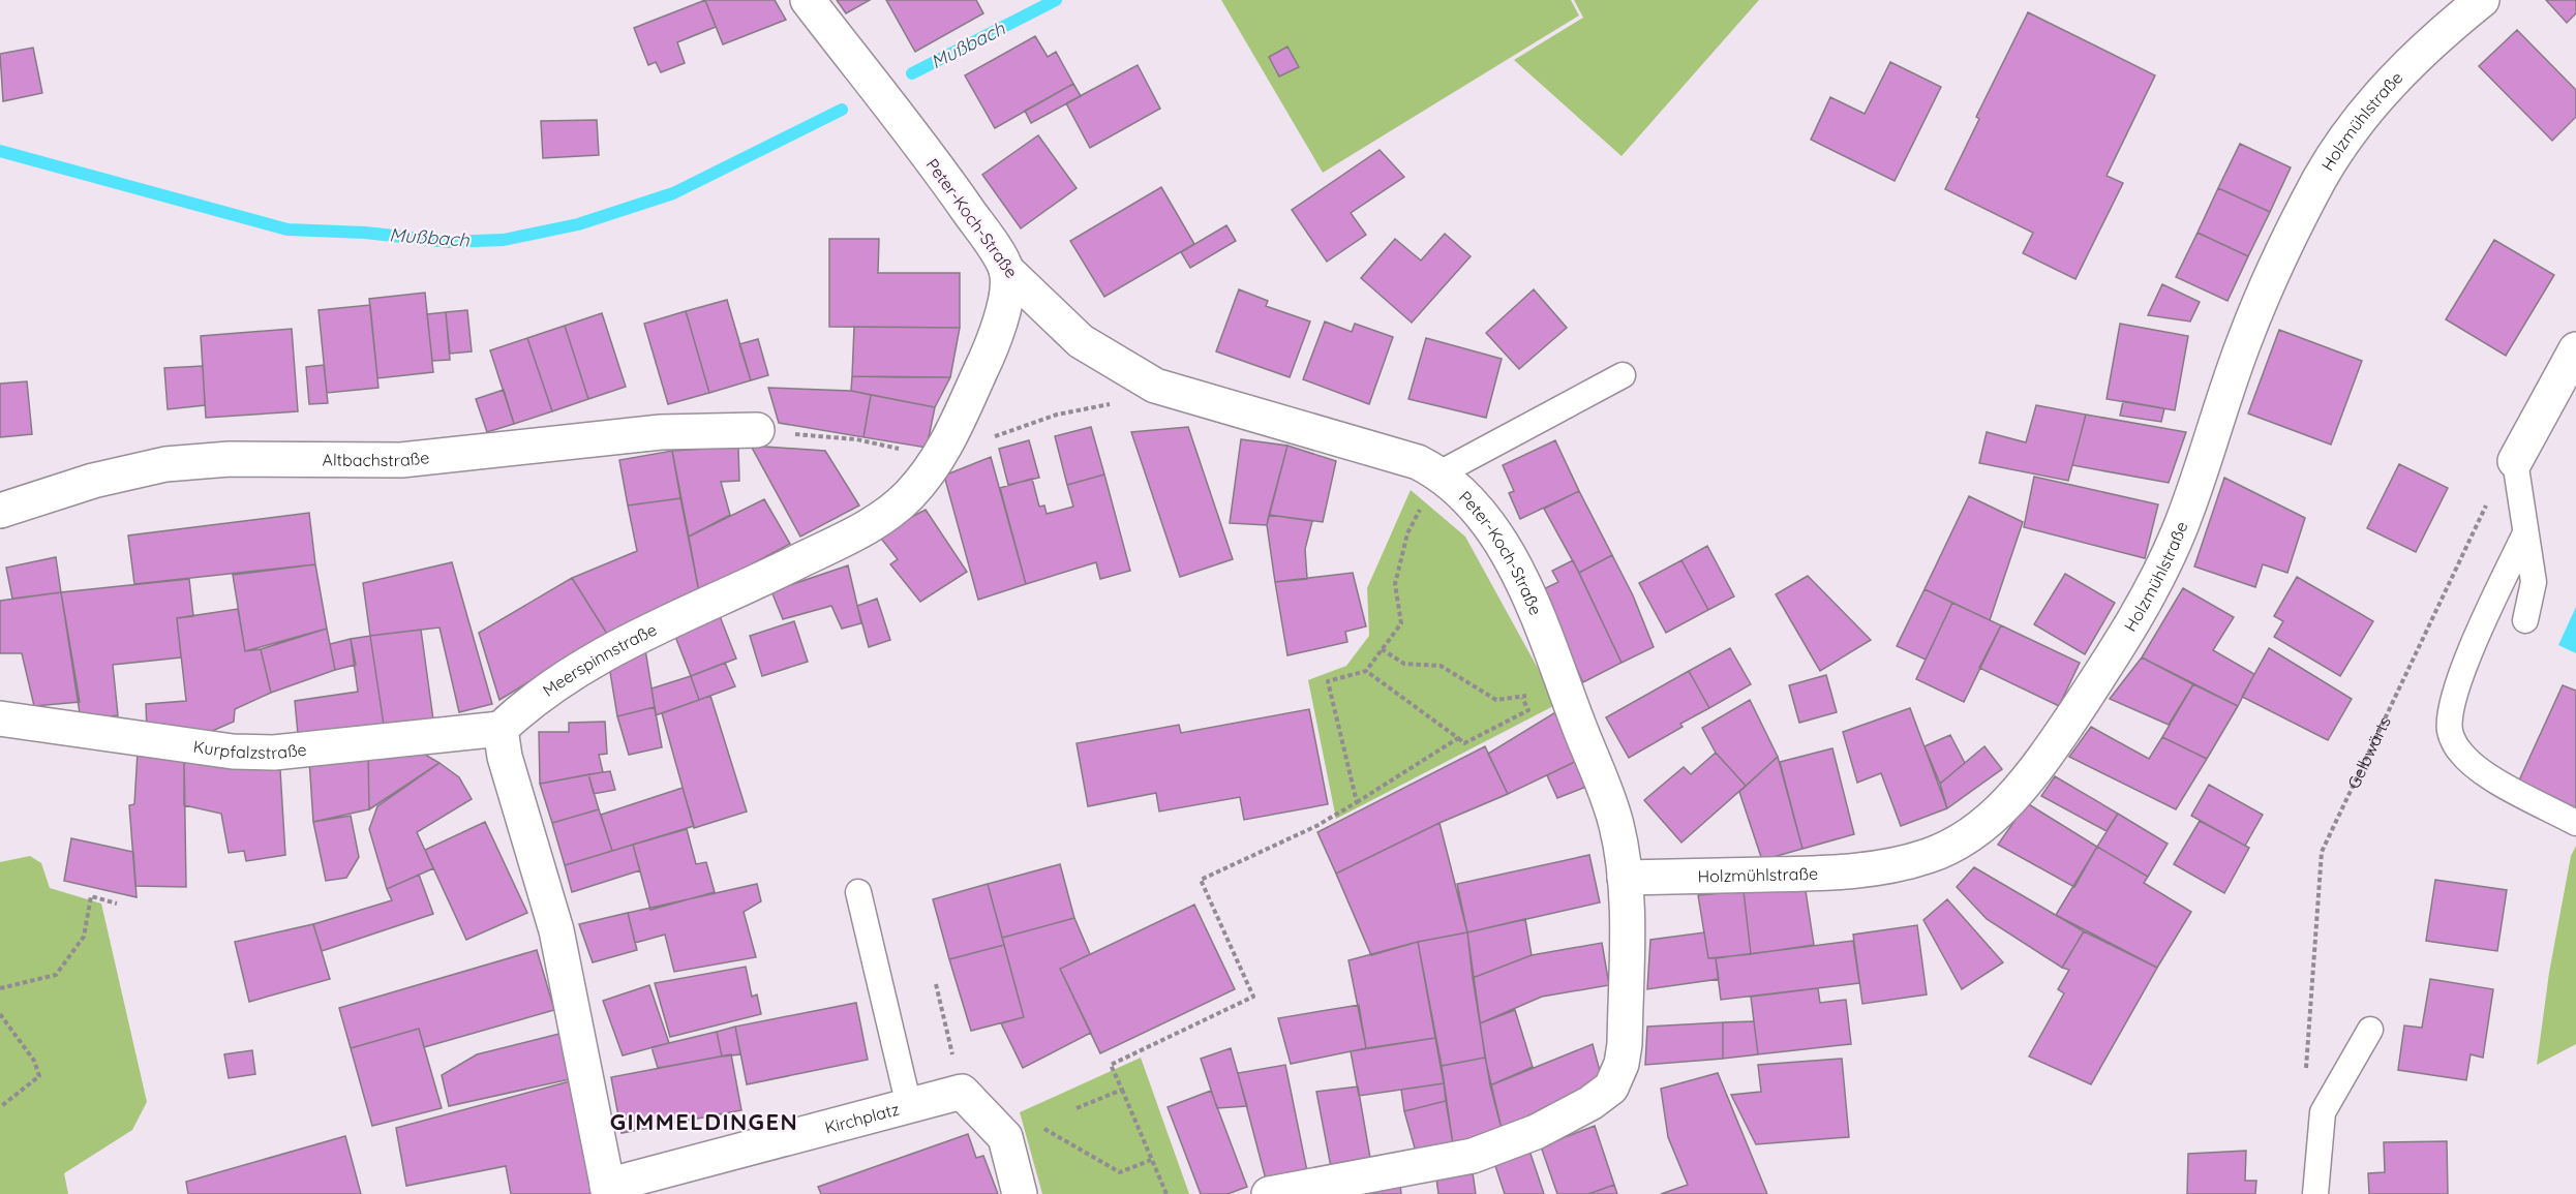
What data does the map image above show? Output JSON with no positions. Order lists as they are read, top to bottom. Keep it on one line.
{"streets":{"street":["Holzmühlstraße","Peter-Koch-Straße","Altbachstraße","Meerspinnstraße","Kurpfalzstraße","Kirchplatz"],"path":["Gelbwärts"]},"crossings":[["Holzmühlstraße","Peter-Koch-Straße"],["Peter-Koch-Straße","Meerspinnstraße"],["Meerspinnstraße","Kurpfalzstraße"]],"districts":["GIMMELDINGEN"],"water":["Mußbach"]}
